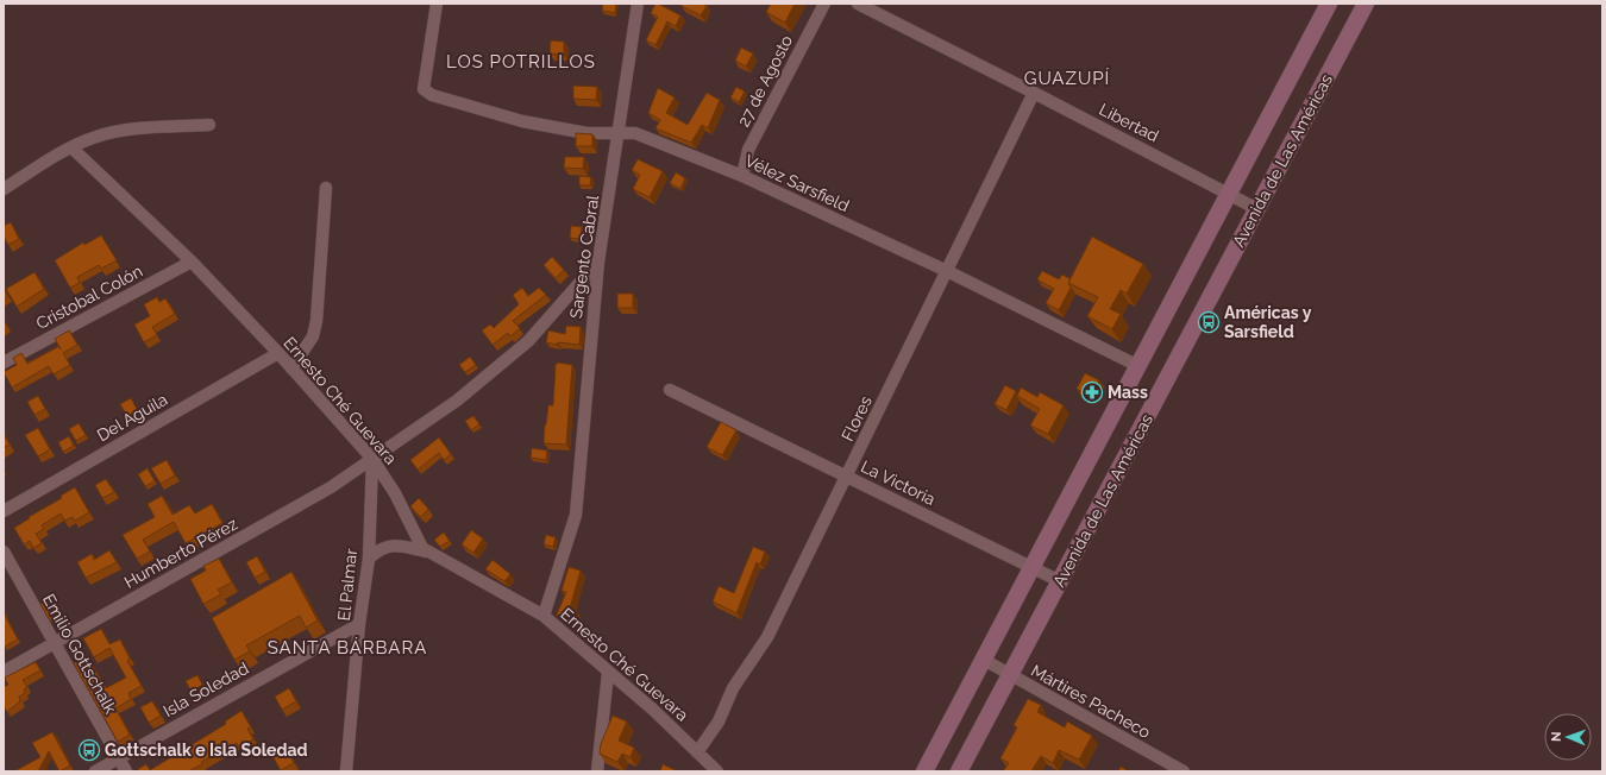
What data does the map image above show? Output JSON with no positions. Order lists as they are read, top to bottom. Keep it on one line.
{"streets":{"main road":["Avenida de Las Américas"],"street":["27 de Agosto","Libertad","Vélez Sarsfield","Sargento Cabral","Cristobal Colón","Ernesto Ché Guevara","Del Aguila","Flores","La Victoria","Humberto Pérez","El Palmar","Emilio Gottschalk","Isla Soledad","Mártires Pacheco"]},"crossings":[["27 de Agosto","Vélez Sarsfield"],["Libertad","Avenida de Las Américas"],["Libertad","Flores"],["Avenida de Las Américas","Vélez Sarsfield"],["Avenida de Las Américas","La Victoria"],["Avenida de Las Américas","Mártires Pacheco"],["Vélez Sarsfield","Sargento Cabral"],["Vélez Sarsfield","Flores"],["Sargento Cabral","Ernesto Ché Guevara"],["Sargento Cabral","Humberto Pérez"],["Cristobal Colón","Ernesto Ché Guevara"],["Ernesto Ché Guevara","Del Aguila"],["Ernesto Ché Guevara","Flores"],["Ernesto Ché Guevara","Humberto Pérez"],["Ernesto Ché Guevara","El Palmar"],["Flores","La Victoria"],["Humberto Pérez","El Palmar"],["Humberto Pérez","Emilio Gottschalk"],["El Palmar","Isla Soledad"],["Emilio Gottschalk","Isla Soledad"]],"districts":["LOS POTRILLOS","GUAZUPÍ","SANTA BÁRBARA"],"places":{"bus stop":["Américas y Sarsfield","Gottschalk e Isla Soledad"],"pharmacy":["Mass"]},"north":"left"}
